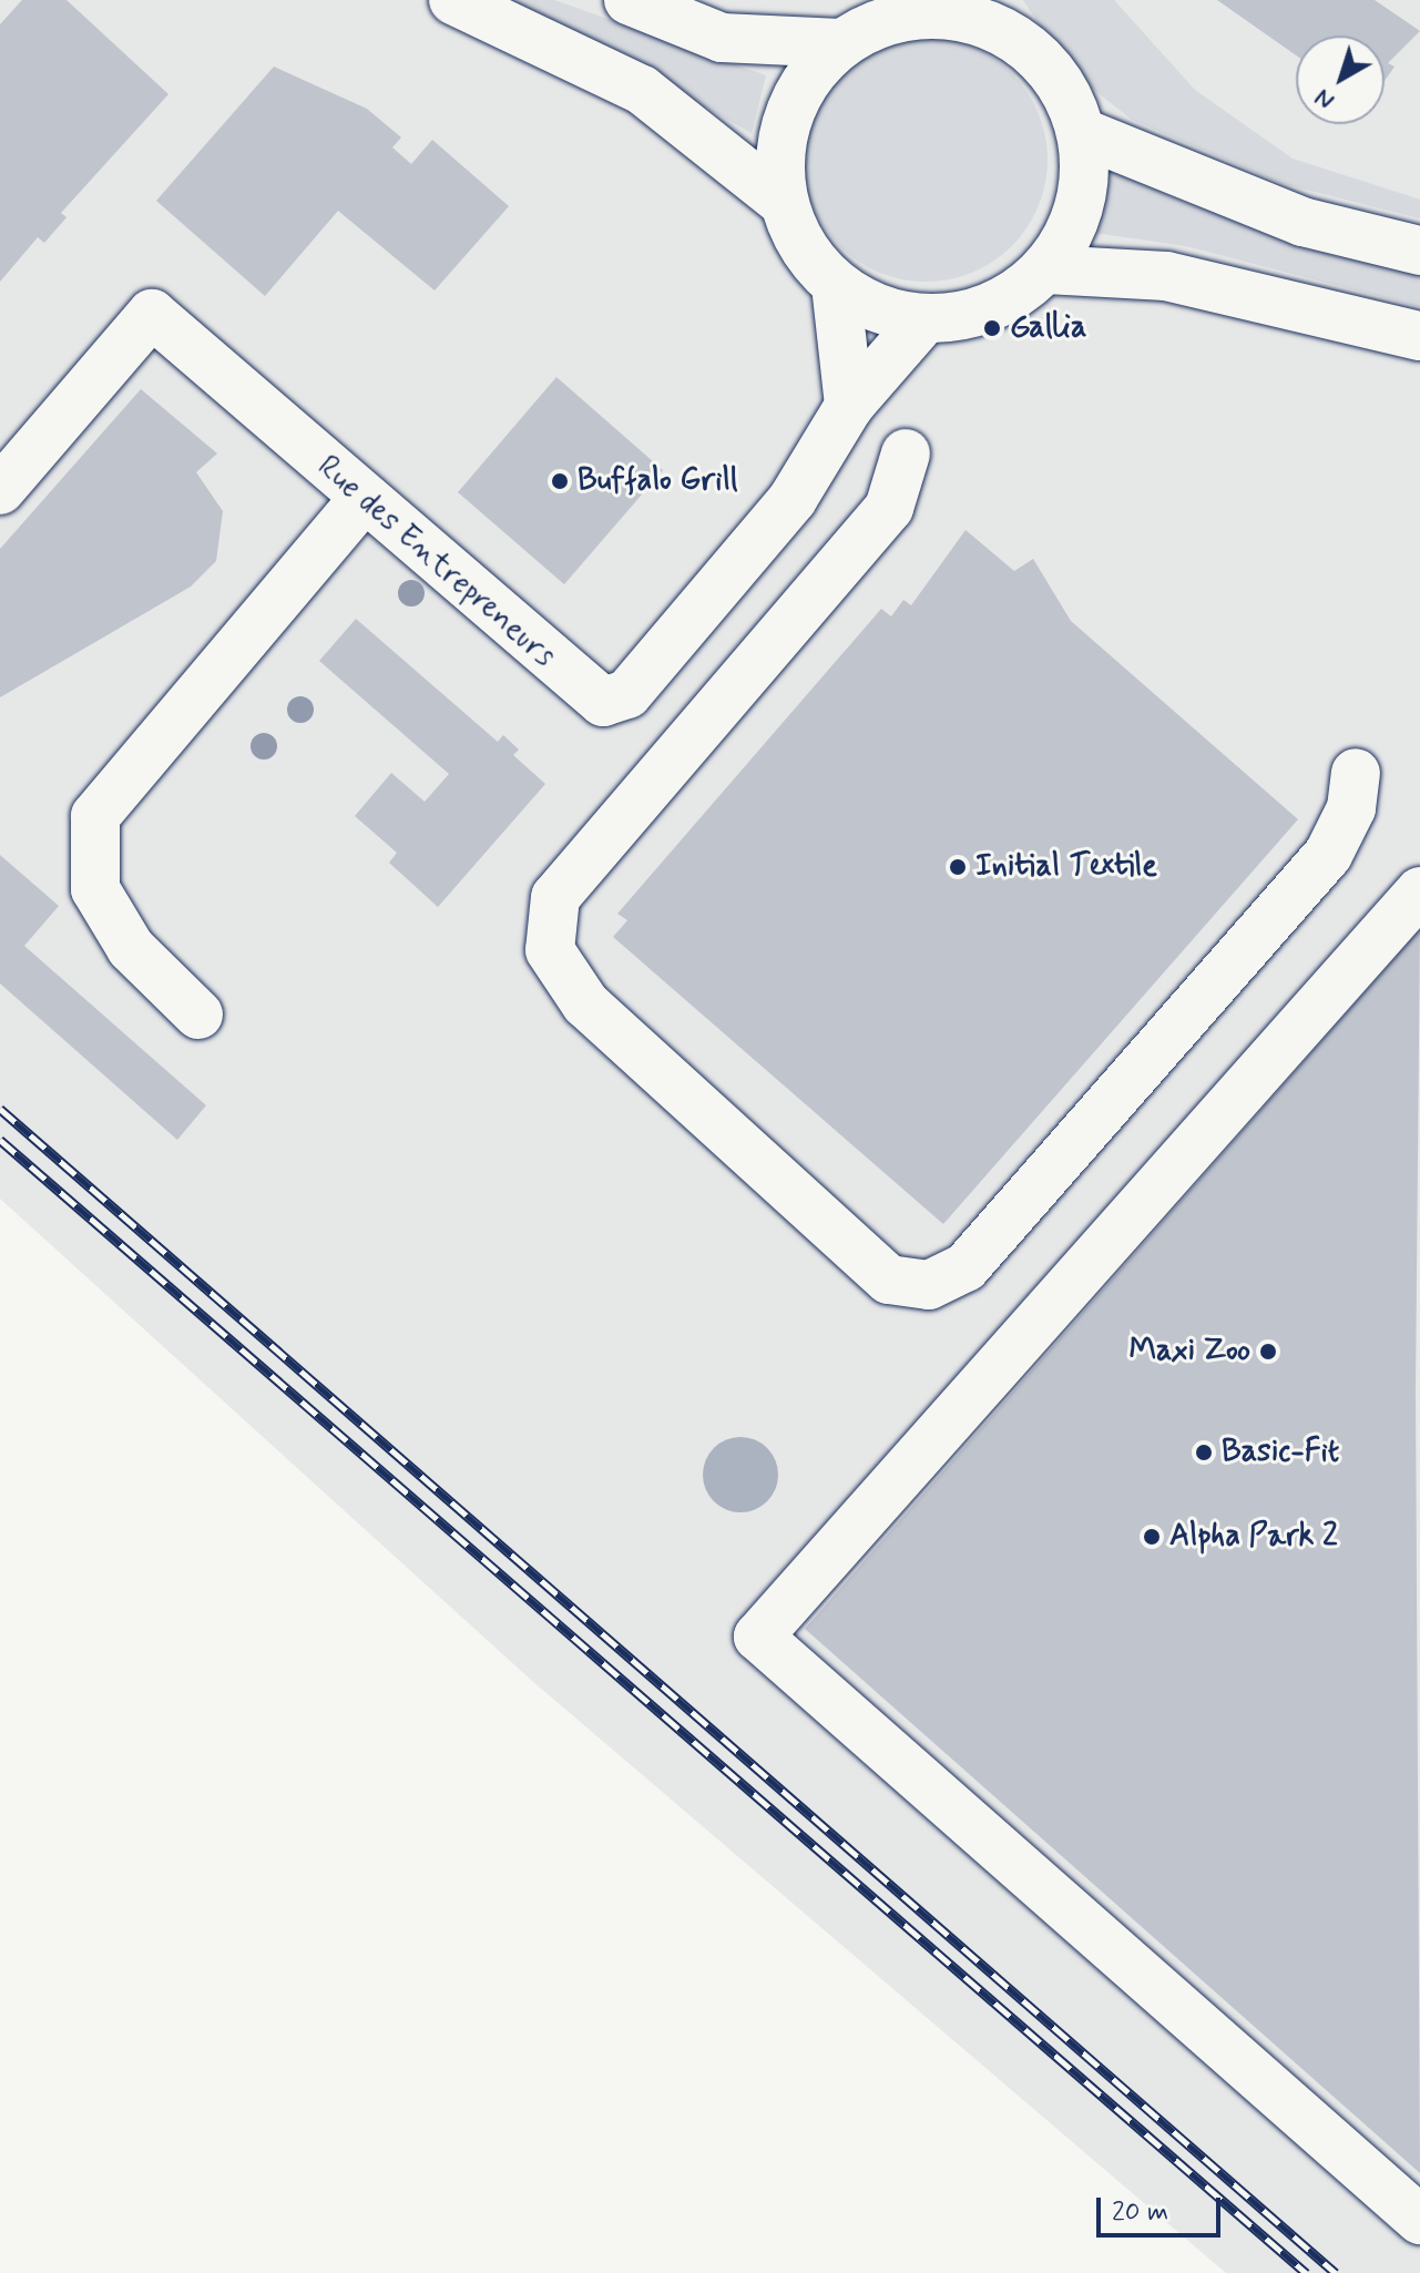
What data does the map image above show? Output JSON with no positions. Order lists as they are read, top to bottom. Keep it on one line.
{"streets":{"main road":["Rue des Entrepreneurs"]},"places":["Gallia","Buffalo Grill","Initial Textile","Maxi Zoo","Basic-Fit","Alpha Park 2"],"scale_bar":"20 m","north":"bottom left"}
